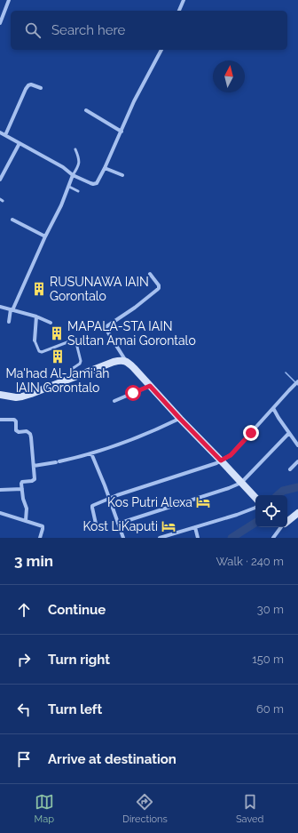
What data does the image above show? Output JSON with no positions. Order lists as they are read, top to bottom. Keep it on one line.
{"places":{"building":["RUSUNAWA IAIN Gorontalo","MAPALA-STA IAIN Sultan Amai Gorontalo","Ma'had Al-Jami'ah IAIN Gorontalo"],"hotel":["Kos Putri Alexa","Kost LiKaputi"]},"north":"top","page":{"search":"Search here","heading":["3 min","Walk · 240 m"],"list":[["Continue","30 m"],["Turn right","150 m"],["Turn left","60 m"],"Arrive at destination"],"nav":["Map","Directions","Saved"]}}
